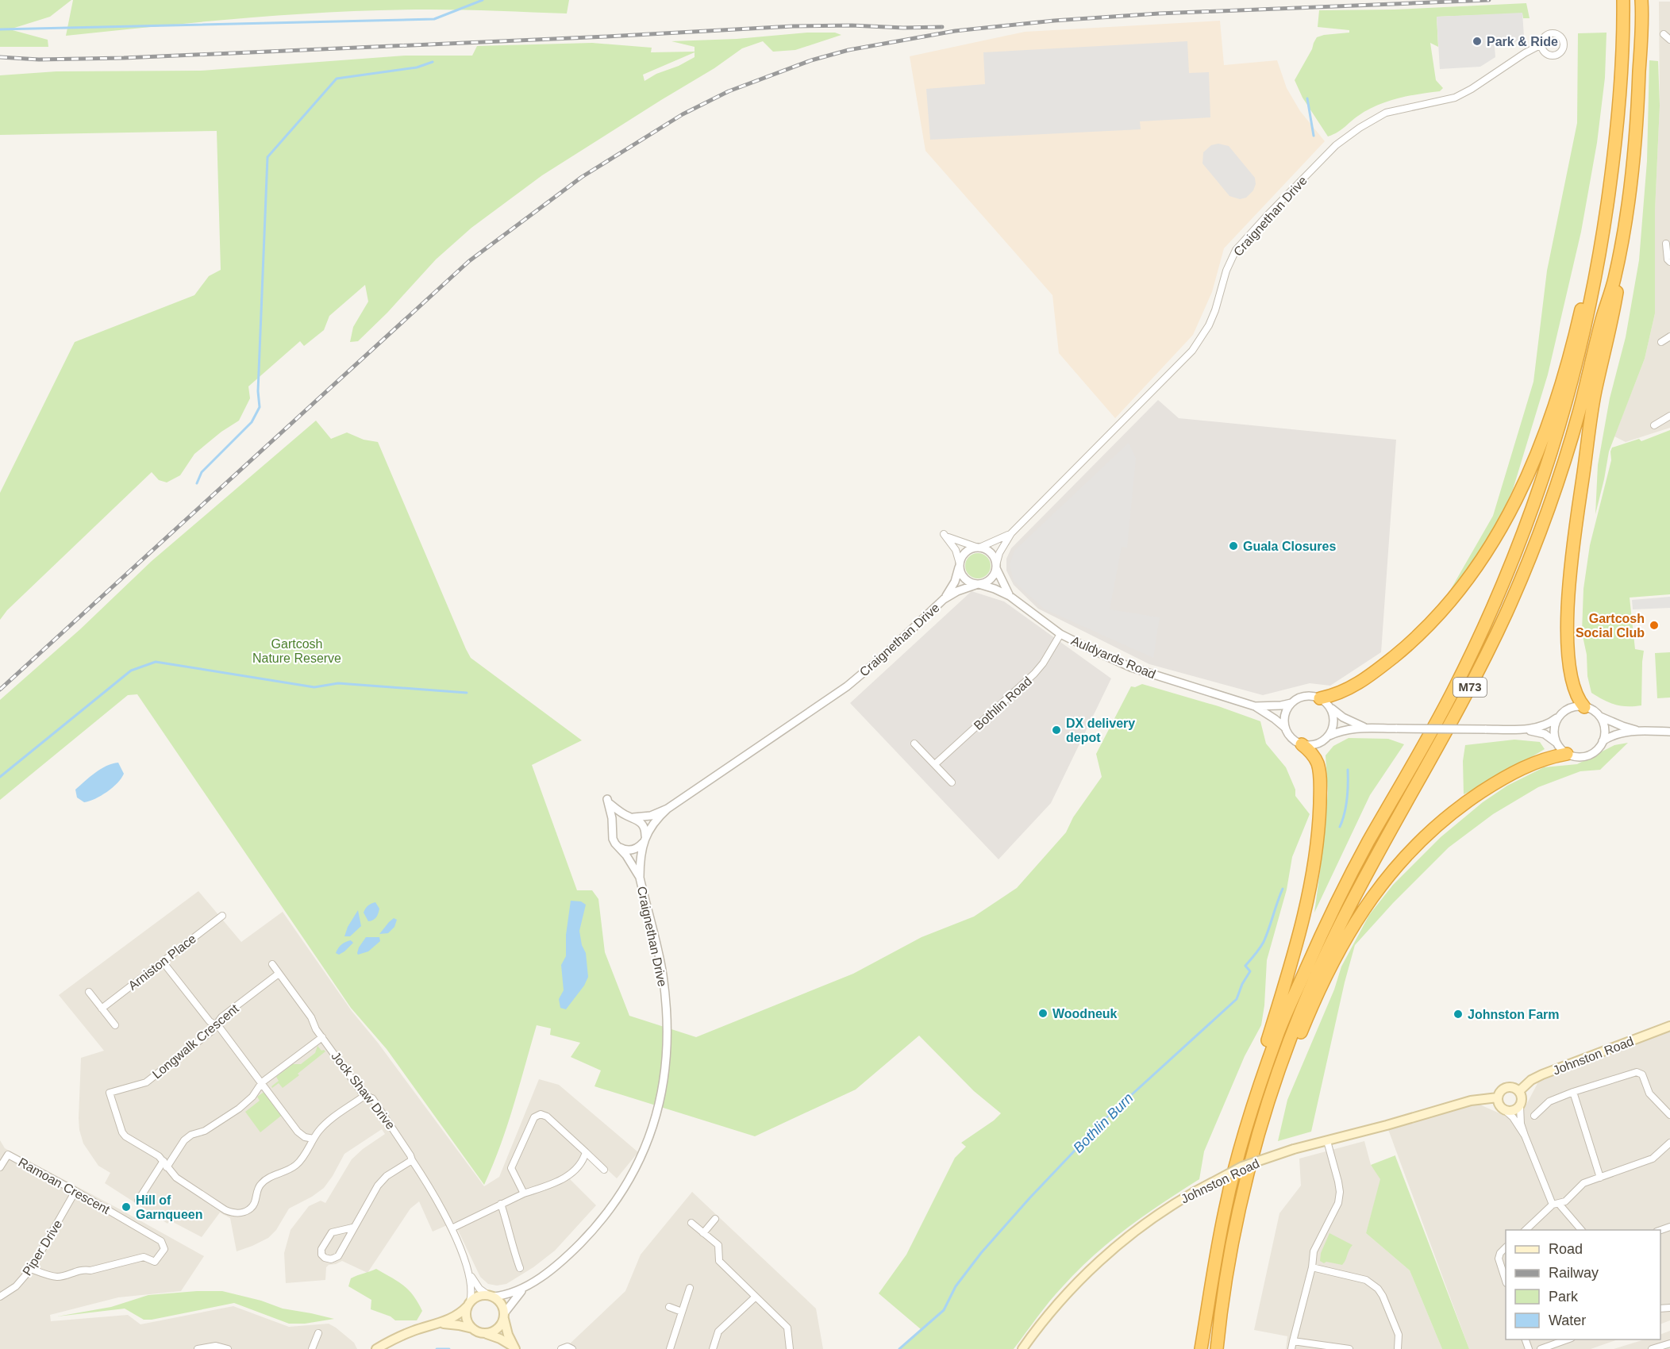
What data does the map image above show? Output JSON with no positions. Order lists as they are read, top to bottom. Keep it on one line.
{"streets":{"highway":["M73"],"main road":["Johnston Road"],"street":["Craignethan Drive","Auldyards Road","Bothlin Road","Arniston Place","Longwalk Crescent","Jock Shaw Drive","Ramoan Crescent","Piper Drive"]},"crossings":[["Craignethan Drive","Auldyards Road"],["Auldyards Road","Bothlin Road"],["Longwalk Crescent","Jock Shaw Drive"],["Ramoan Crescent","Piper Drive"]],"water":["Bothlin Burn"],"parks":["Gartcosh Nature Reserve"],"places":["Park & Ride","Guala Closures","Gartcosh Social Club","DX delivery depot","Woodneuk","Johnston Farm","Hill of Garnqueen"],"legend":["Road","Railway","Park","Water"]}
